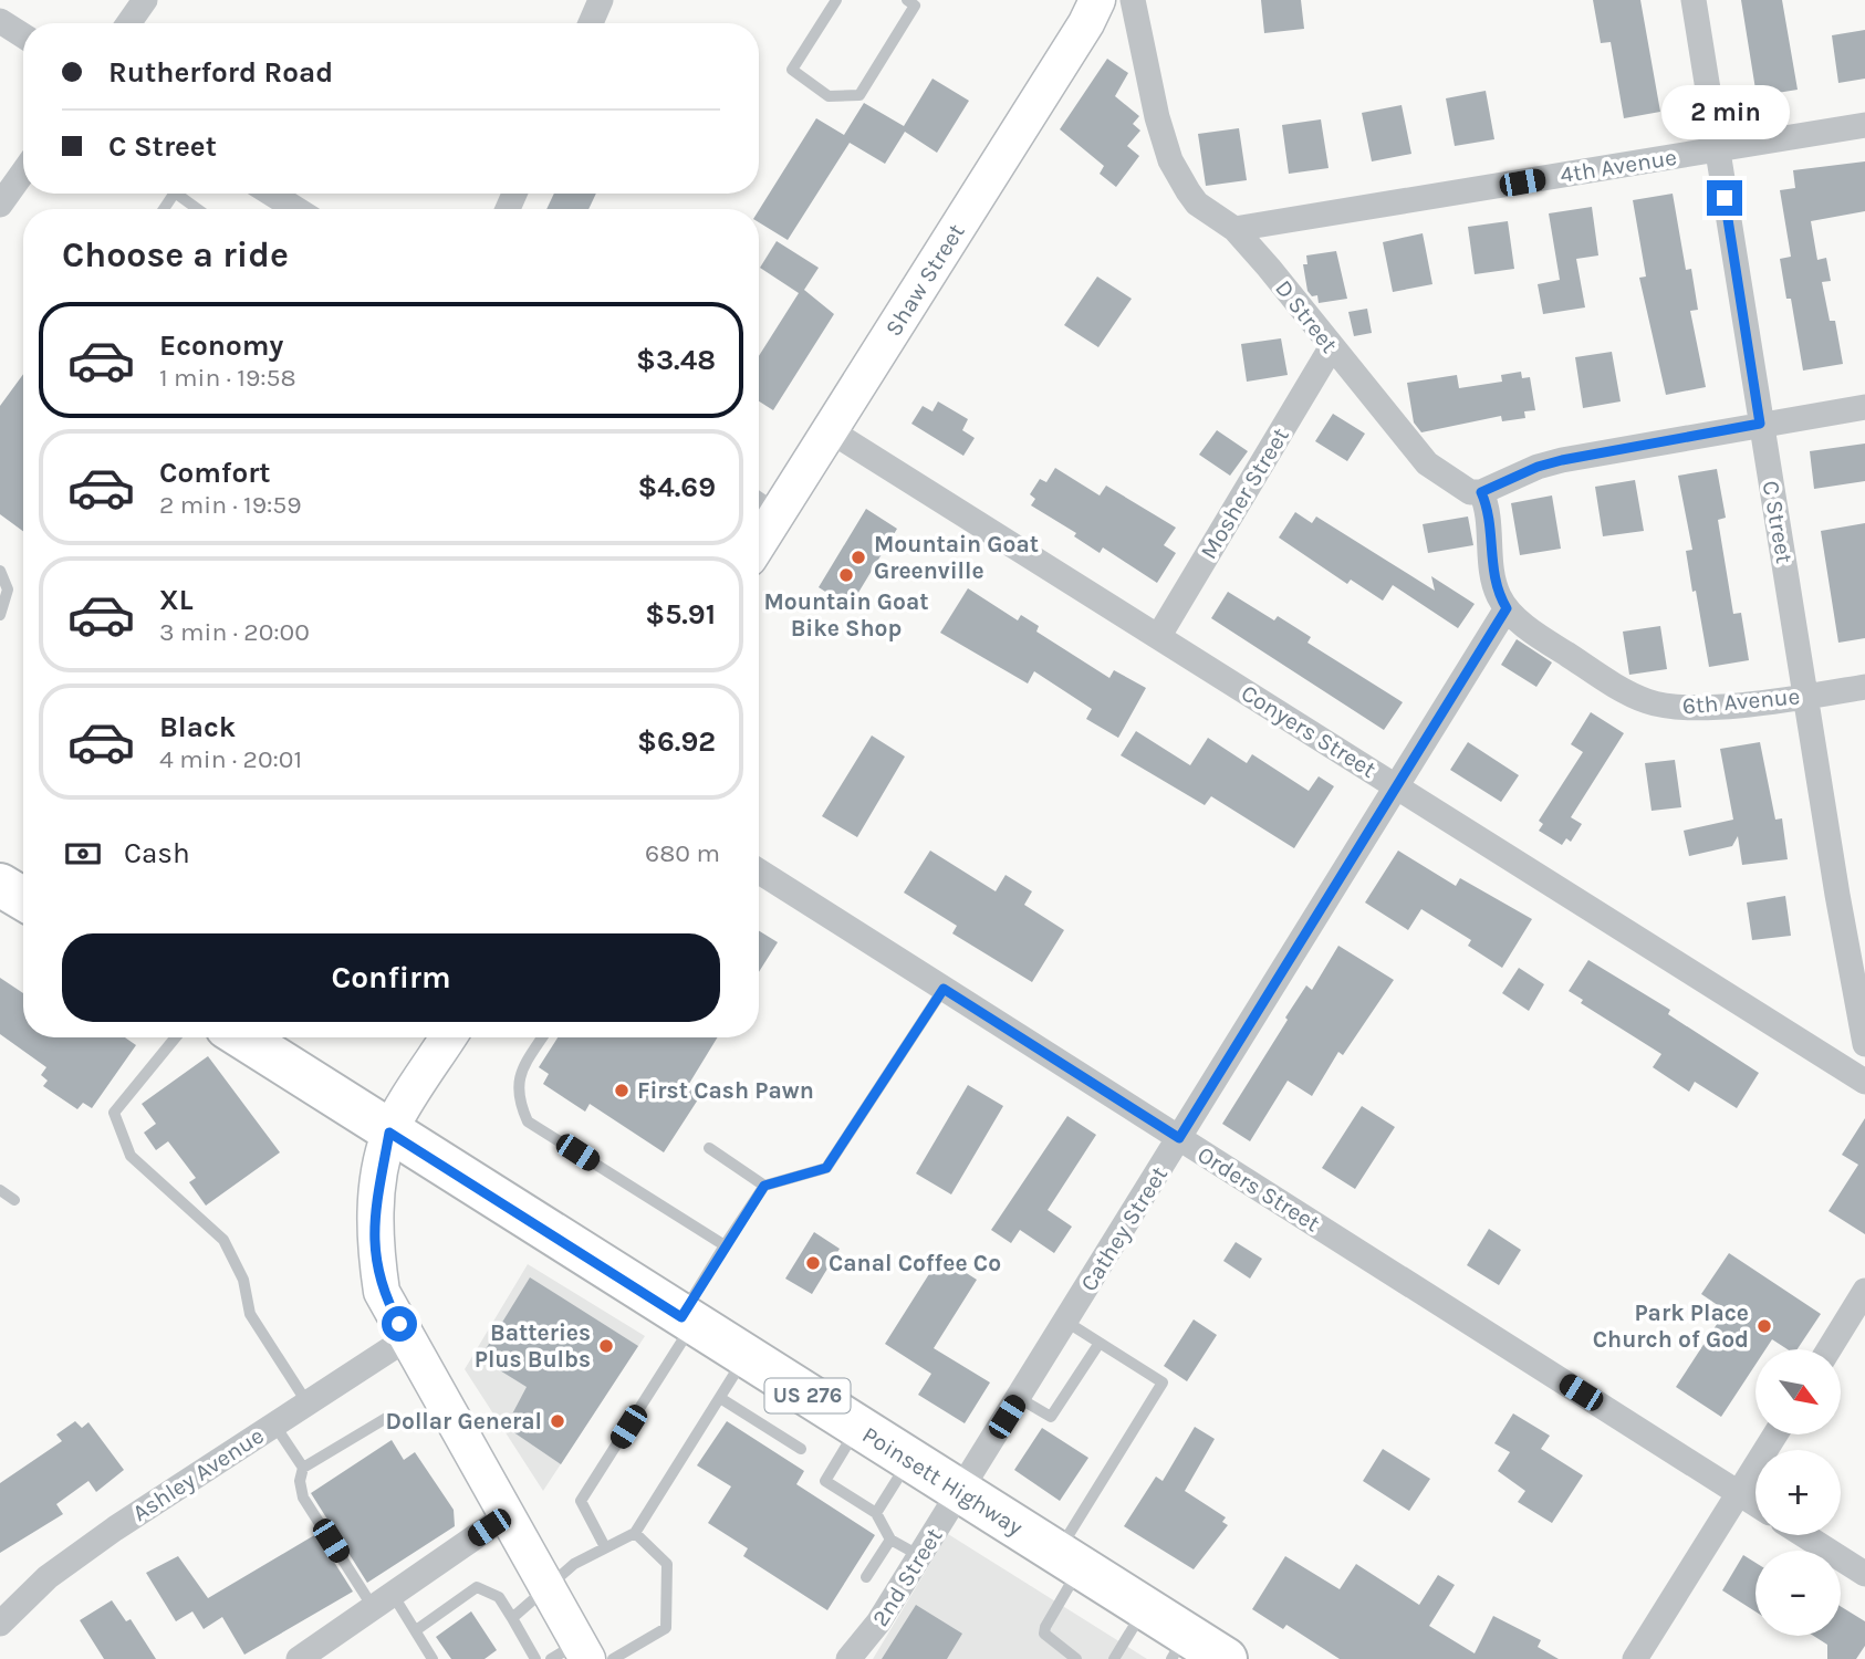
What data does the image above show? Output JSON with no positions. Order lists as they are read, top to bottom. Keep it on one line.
{"streets":{"highway":["US 276","Poinsett Highway"],"street":["4th Avenue","Shaw Street","D Street","Mosher Street","C Street","6th Avenue","Conyers Street","Orders Street","Cathey Street","Ashley Avenue","2nd Street"]},"crossings":[["4th Avenue","D Street"],["4th Avenue","C Street"],["Shaw Street","Conyers Street"],["D Street","Mosher Street"],["Mosher Street","Conyers Street"],["C Street","6th Avenue"],["6th Avenue","Cathey Street"],["Conyers Street","Cathey Street"],["Orders Street","Cathey Street"],["Cathey Street","Poinsett Highway"],["Cathey Street","2nd Street"],["Poinsett Highway","2nd Street"]],"places":["Mountain Goat Greenville","Mountain Goat Bike Shop","First Cash Pawn","Canal Coffee Co","Park Place Church of God","Batteries Plus Bulbs","Dollar General"],"north":"bottom right","page":{"banner":["Rutherford Road","C Street"],"bubble":"2 min","heading":"Choose a ride","list":[{"name":"Economy","note":"1 min · 19:58","value":"$3.48"},{"name":"Comfort","note":"2 min · 19:59","value":"$4.69"},{"name":"XL","note":"3 min · 20:00","value":"$5.91"},{"name":"Black","note":"4 min · 20:01","value":"$6.92"}],"pay":["Cash","680 m"],"buttons":"Confirm","map_buttons":["+","−"]}}
